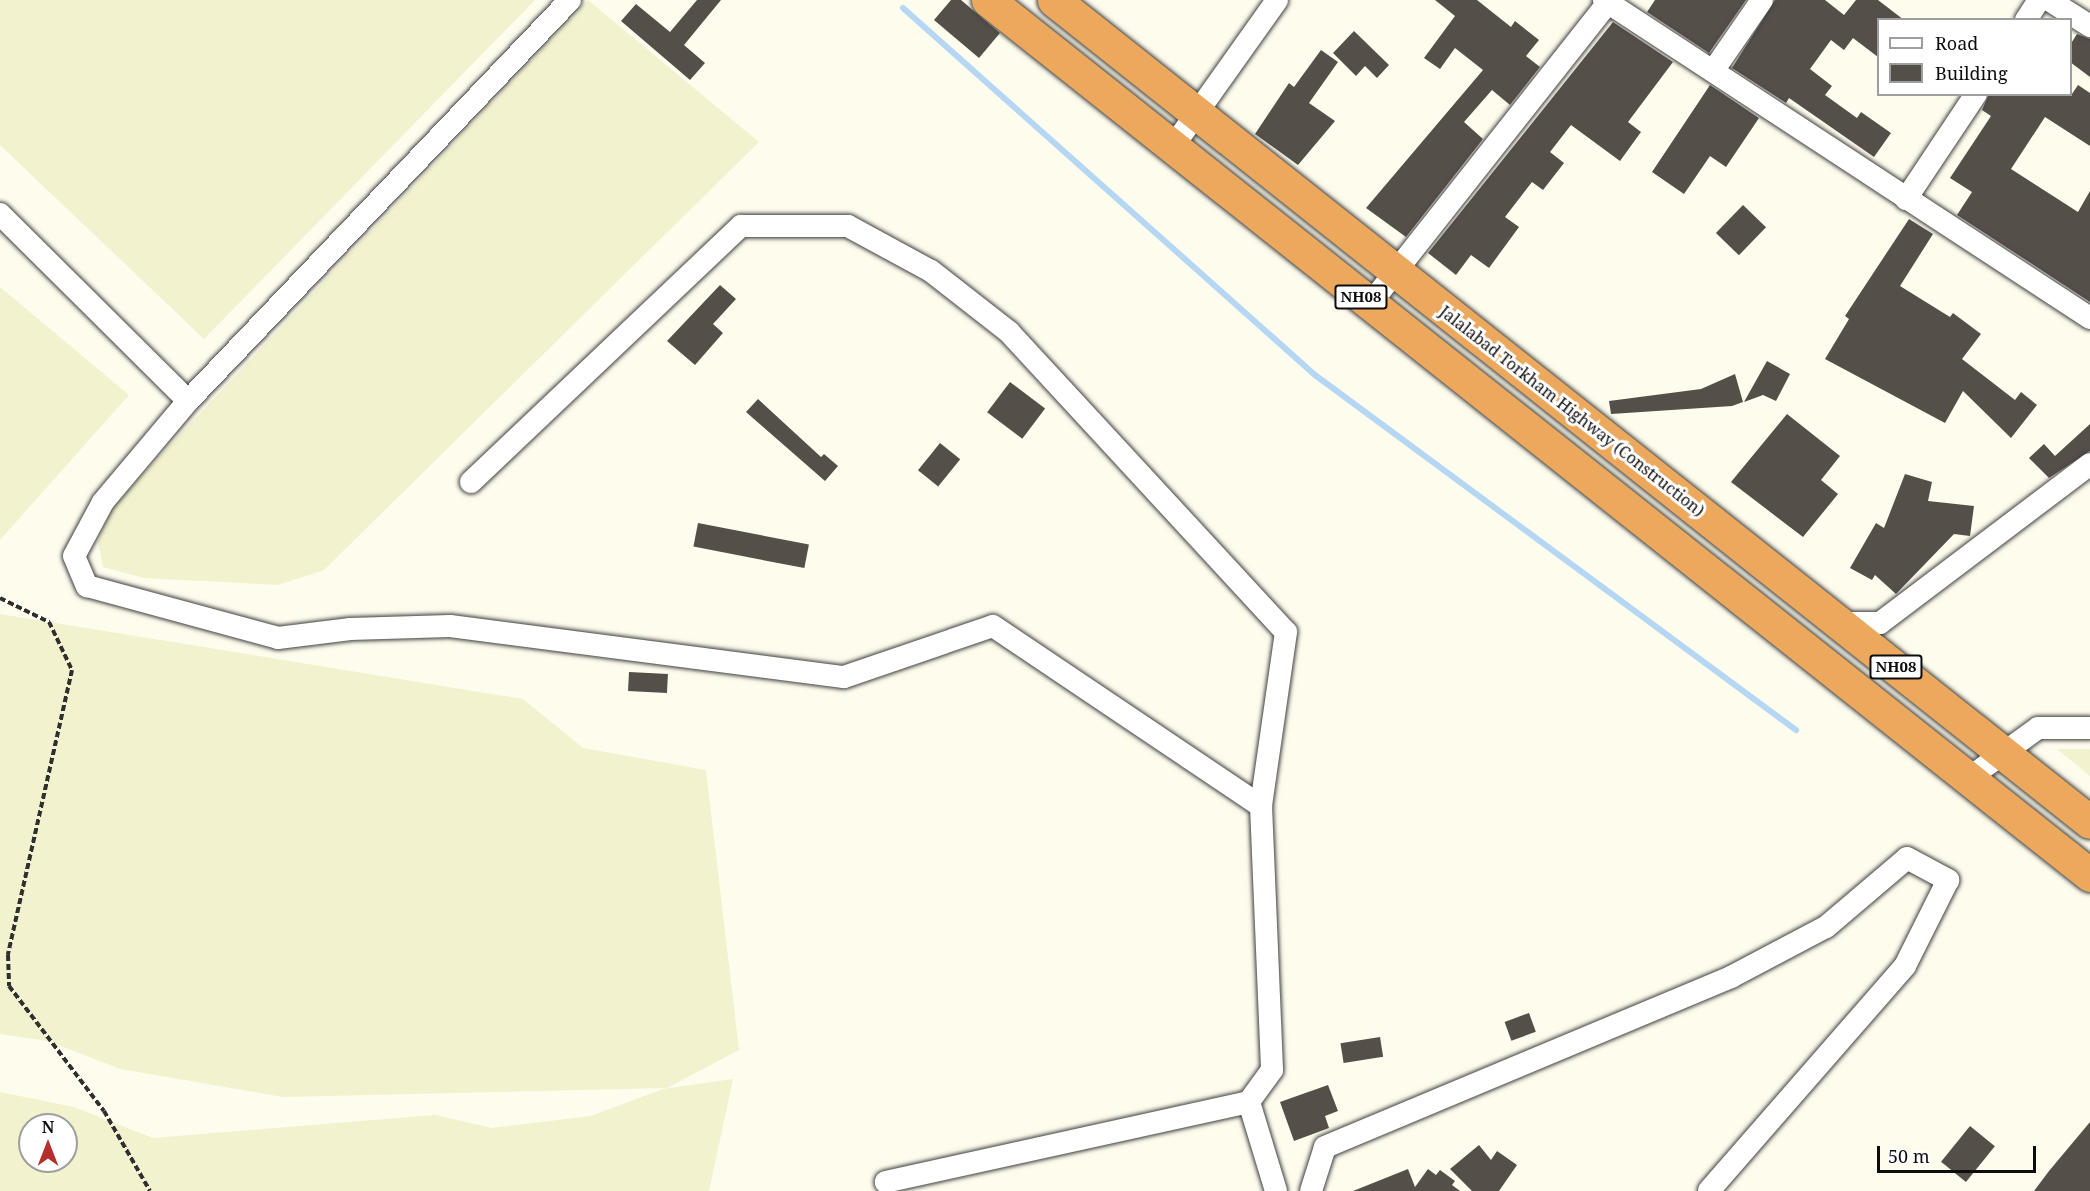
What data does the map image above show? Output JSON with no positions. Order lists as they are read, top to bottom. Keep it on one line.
{"streets":{"highway":["NH08","Jalalabad Torkham Highway (Construction)"]},"crossings":[["NH08","Jalalabad Torkham Highway (Construction)"]],"legend":["Road","Building"],"scale_bar":"50 m","north":"top"}
